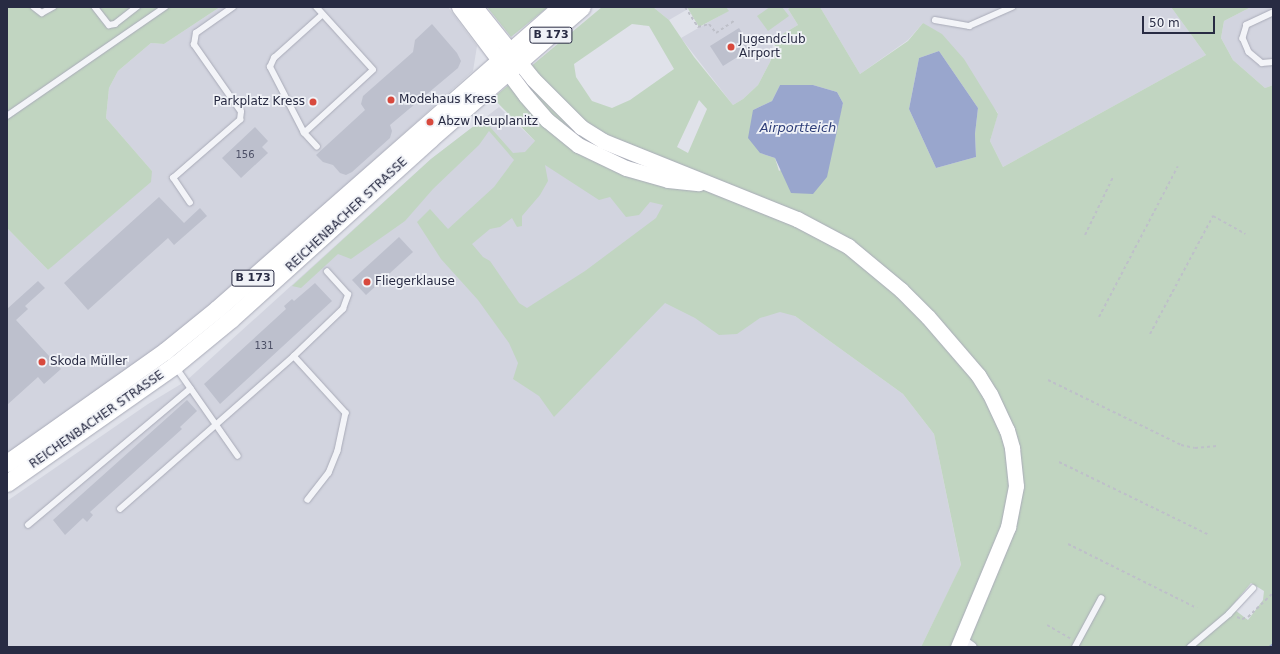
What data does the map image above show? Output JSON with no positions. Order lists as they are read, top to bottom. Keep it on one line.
{"streets":{"main road":["B 173","REICHENBACHER STRASSE"]},"water":["Airportteich"],"places":["Jugendclub Airport","Modehaus Kress","Parkplatz Kress","Abzw Neuplanitz","Fliegerklause","Skoda Müller"],"house_numbers":["156","131"],"scale_bar":"50 m"}
